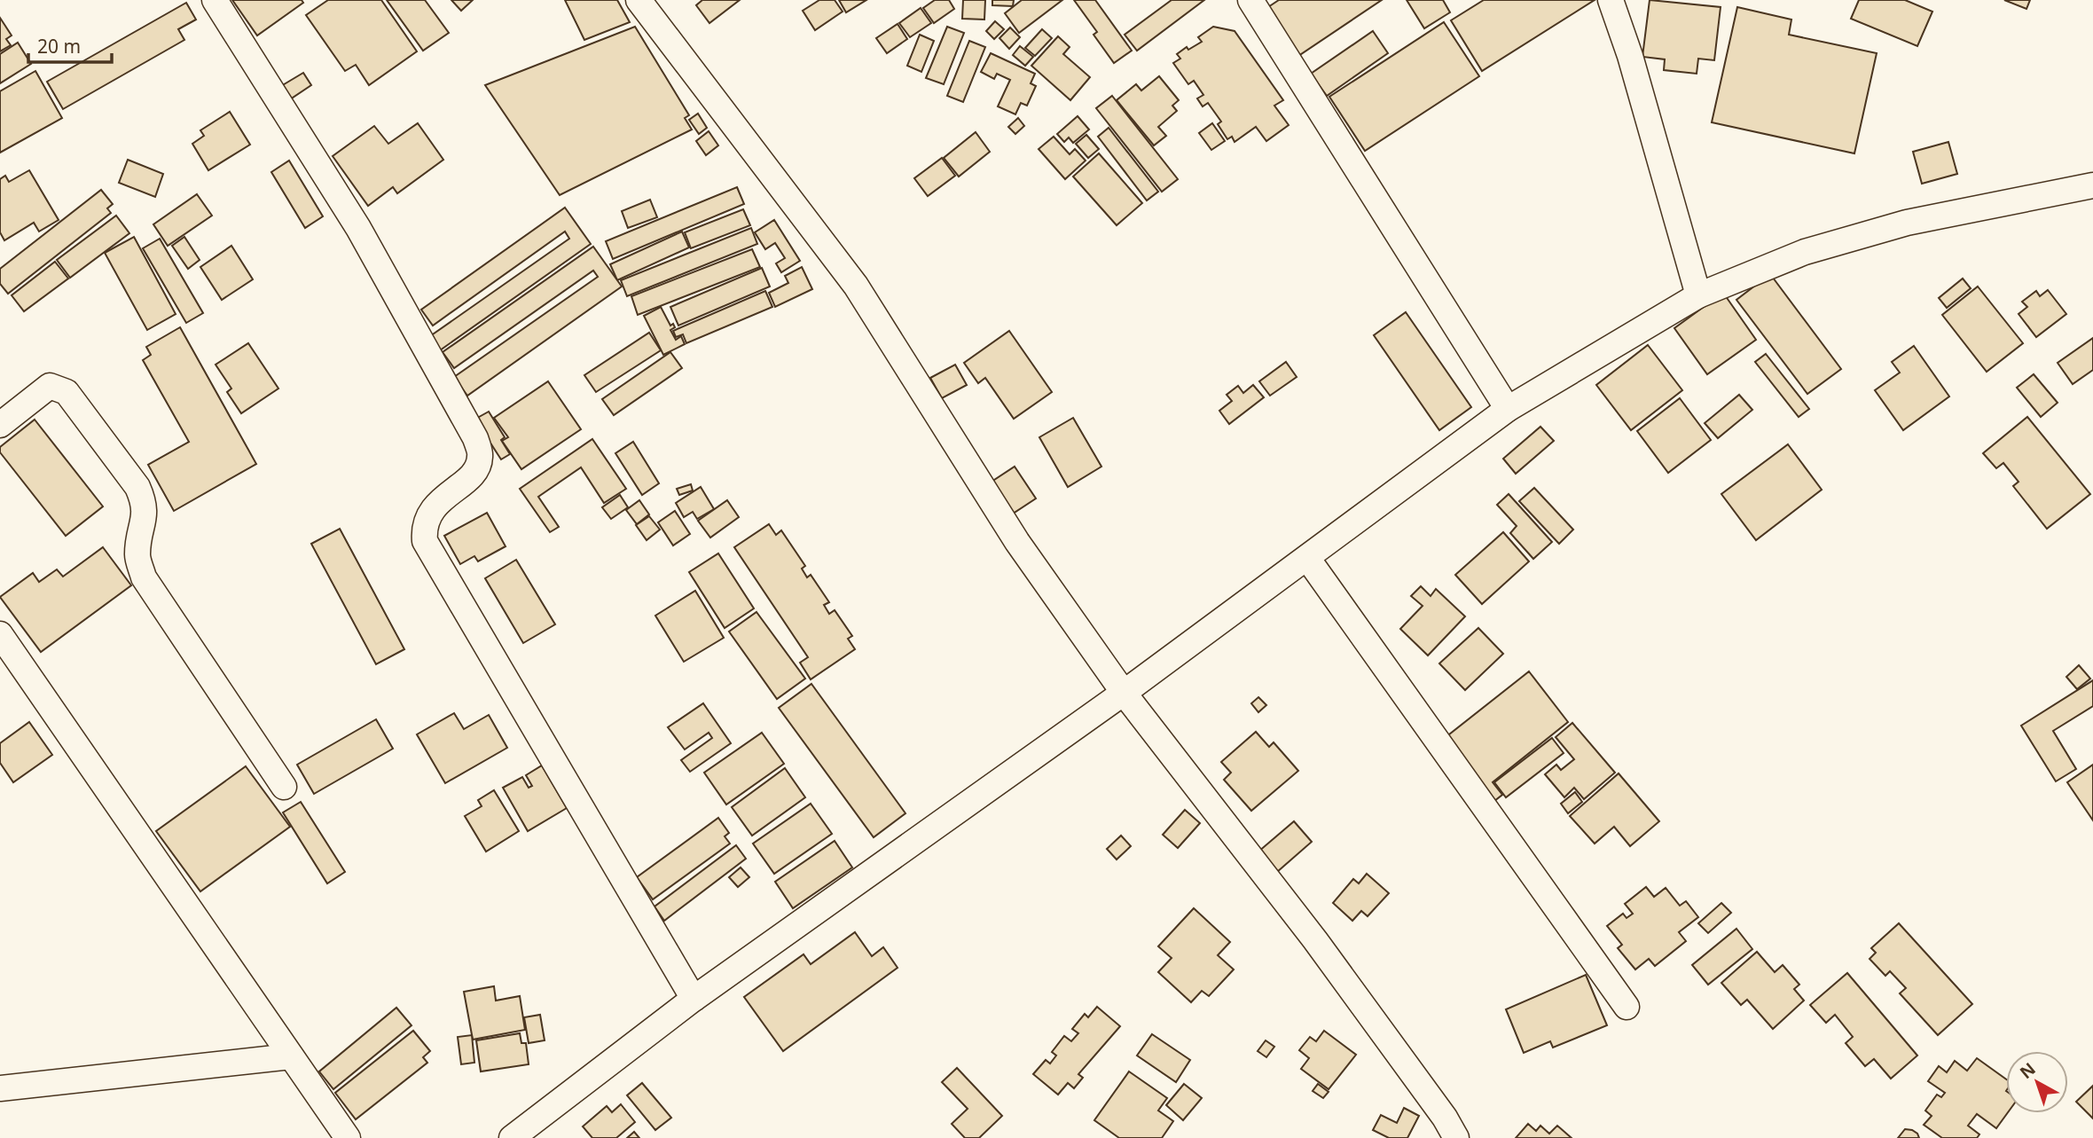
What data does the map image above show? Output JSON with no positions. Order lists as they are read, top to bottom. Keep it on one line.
{"scale_bar":"20 m","north":"top left"}
